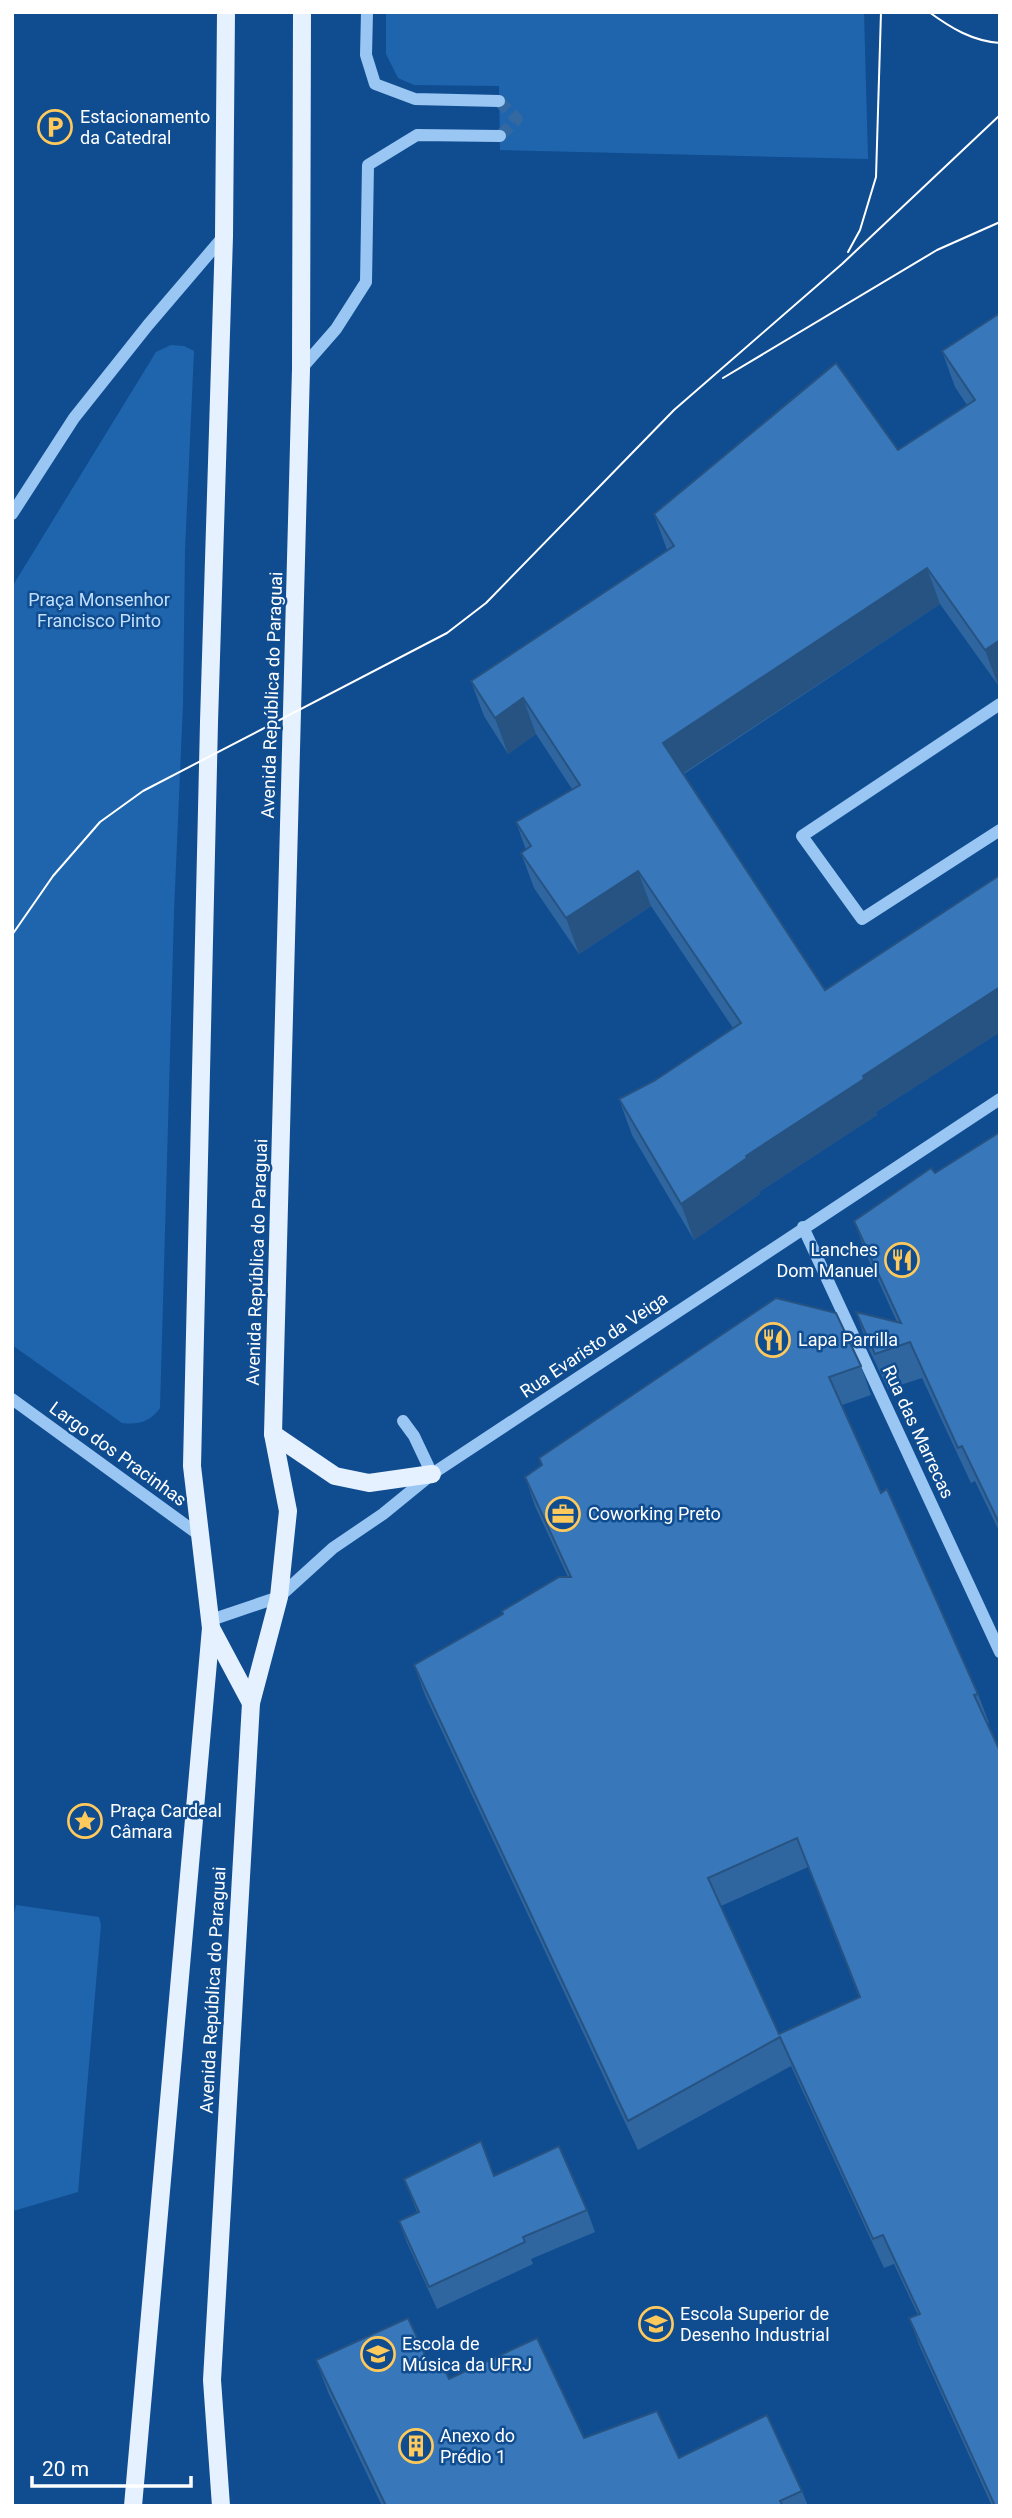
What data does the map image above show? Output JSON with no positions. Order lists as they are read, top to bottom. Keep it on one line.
{"streets":{"main road":["Avenida República do Paraguai"],"street":["Rua Evaristo da Veiga","Rua das Marrecas","Largo dos Pracinhas"]},"crossings":[["Avenida República do Paraguai","Rua Evaristo da Veiga"],["Avenida República do Paraguai","Largo dos Pracinhas"],["Rua Evaristo da Veiga","Rua das Marrecas"]],"parks":["Praça Monsenhor Francisco Pinto"],"places":{"parking":["Estacionamento da Catedral"],"restaurant":["Lanches Dom Manuel","Lapa Parrilla"],"office":["Coworking Preto"],"place":["Praça Cardeal Câmara"],"school or university":["Escola Superior de Desenho Industrial","Escola de Música da UFRJ"],"building":["Anexo do Prédio 1"]},"scale_bar":"20 m"}
